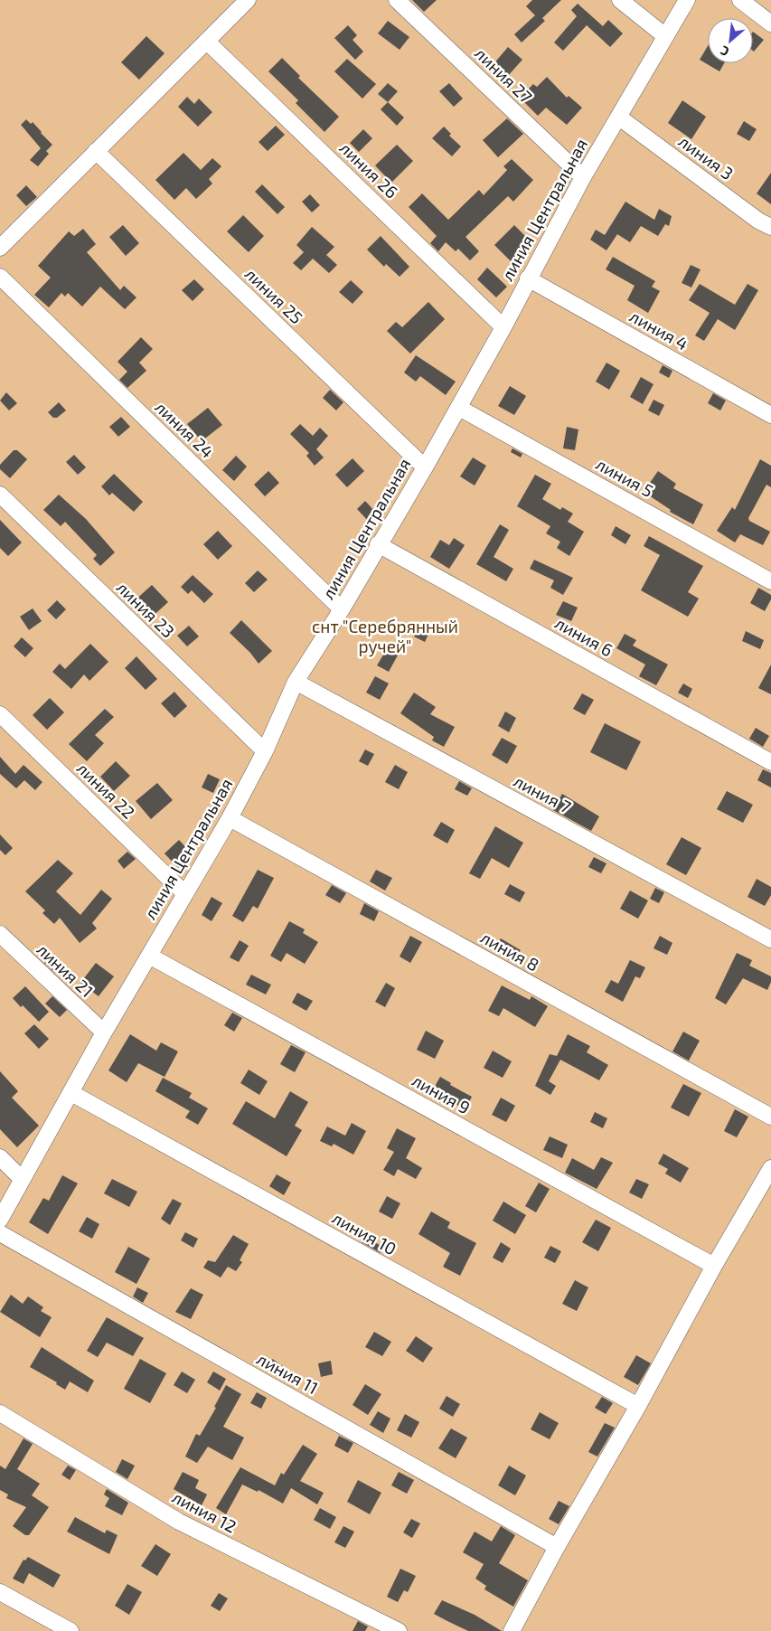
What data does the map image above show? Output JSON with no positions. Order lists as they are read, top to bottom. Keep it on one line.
{"streets":{"street":["линия 27","линия 3","линия 26","линия Центральная","линия 25","линия 4","линия 24","линия 5","линия 23","линия 6","линия 22","линия 7","линия 8","линия 21","линия 9","линия 10","линия 11","линия 12"]},"crossings":[["линия 27","линия Центральная"],["линия 3","линия Центральная"],["линия 26","линия Центральная"],["линия Центральная","линия 25"],["линия Центральная","линия 4"],["линия Центральная","линия 24"],["линия Центральная","линия 5"],["линия Центральная","линия 23"],["линия Центральная","линия 6"],["линия Центральная","линия 22"],["линия Центральная","линия 7"],["линия Центральная","линия 8"],["линия Центральная","линия 21"],["линия Центральная","линия 9"],["линия Центральная","линия 10"]],"parks":["снт \"Серебрянный ручей\""],"north":"bottom left"}
